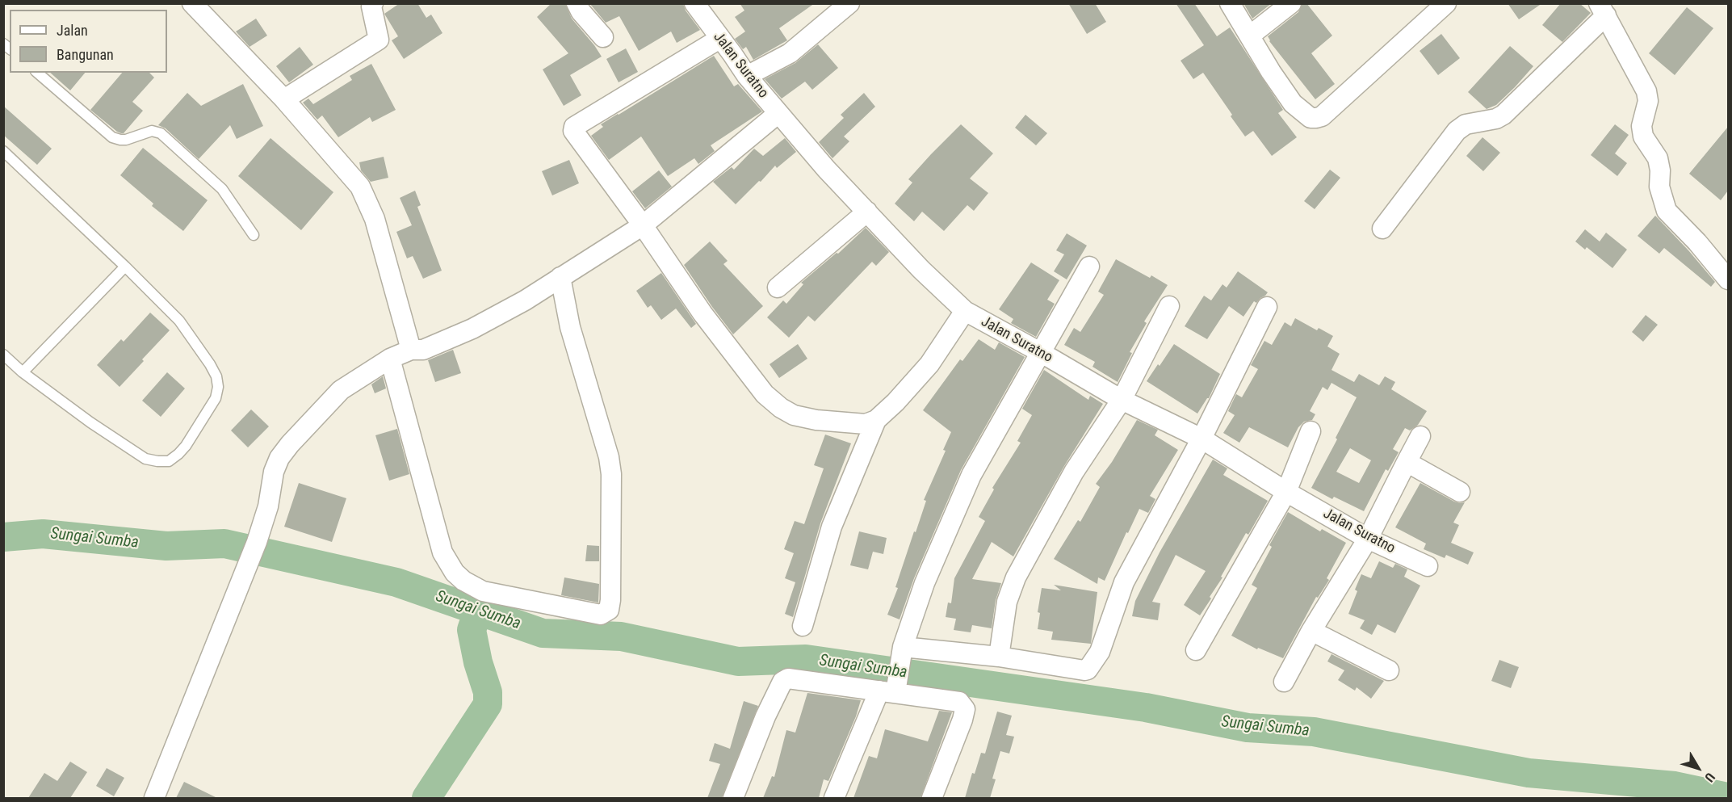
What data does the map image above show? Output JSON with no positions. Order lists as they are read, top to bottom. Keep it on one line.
{"streets":{"street":["Jalan Suratno"]},"water":["Sungai Sumba"],"legend":["Jalan","Bangunan"],"north":"bottom right"}
